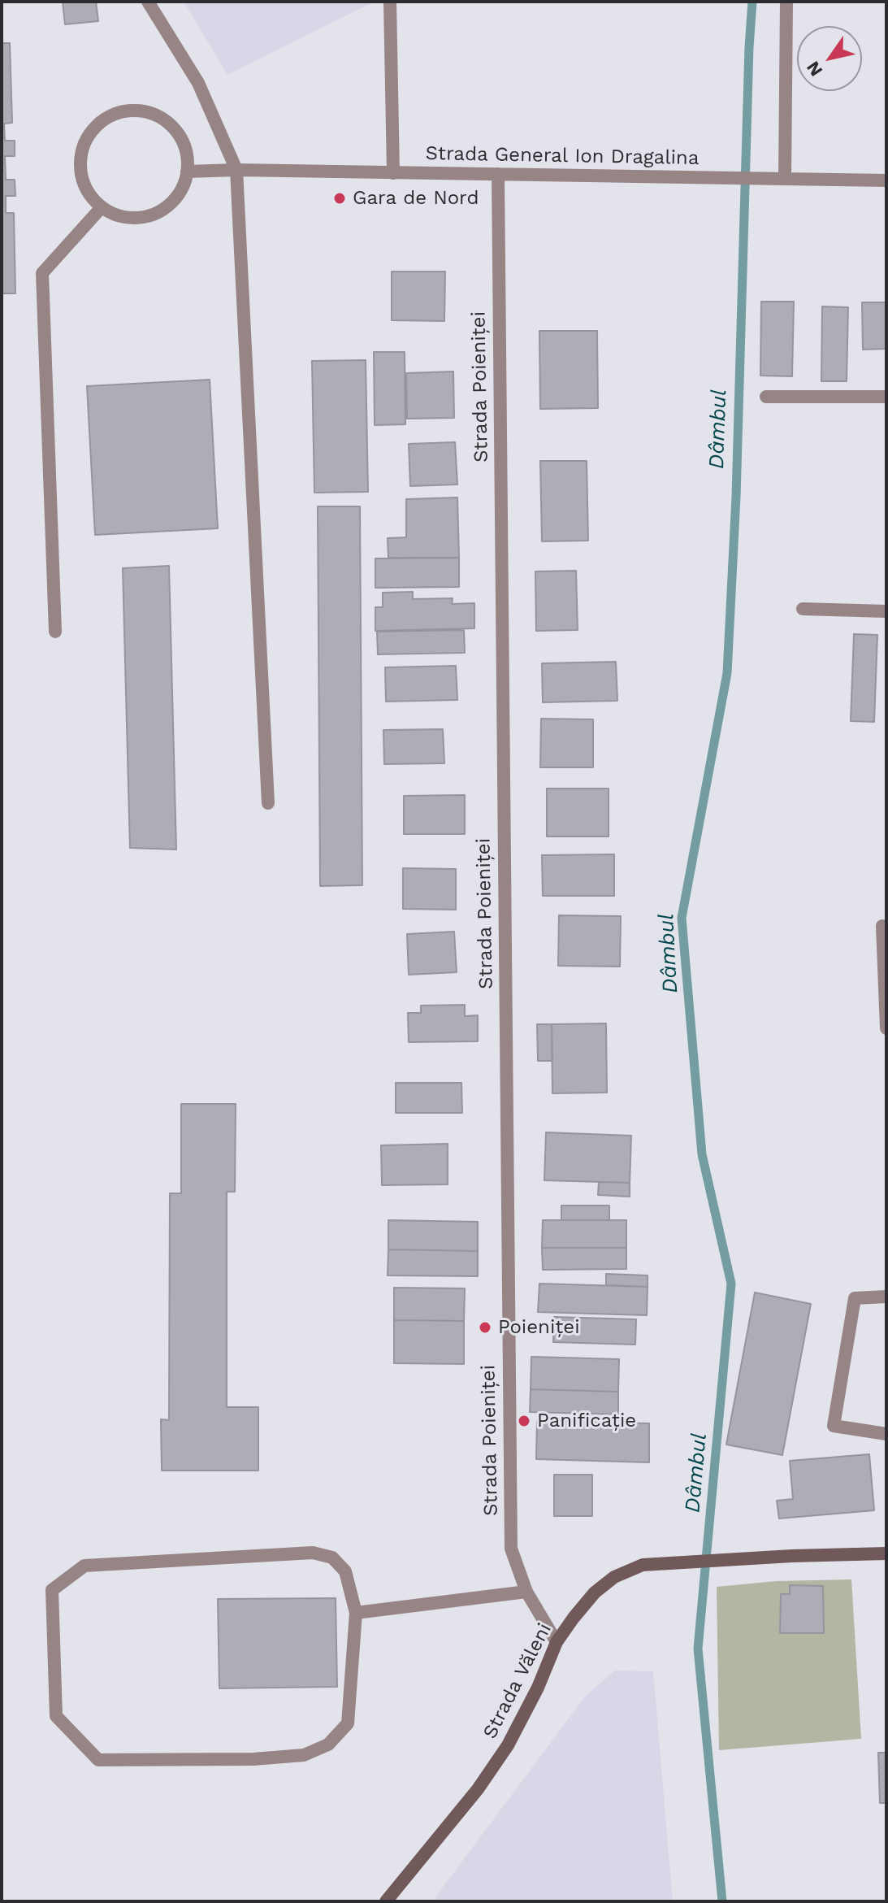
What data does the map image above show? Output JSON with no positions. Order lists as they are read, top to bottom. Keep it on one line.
{"streets":{"main road":["Strada Văleni"],"street":["Strada General Ion Dragalina","Strada Poieniței"]},"crossings":[["Strada General Ion Dragalina","Strada Poieniței"],["Strada Poieniței","Strada Văleni"]],"water":["Dâmbul"],"places":["Gara de Nord","Poieniței","Panificație"],"north":"bottom left"}
